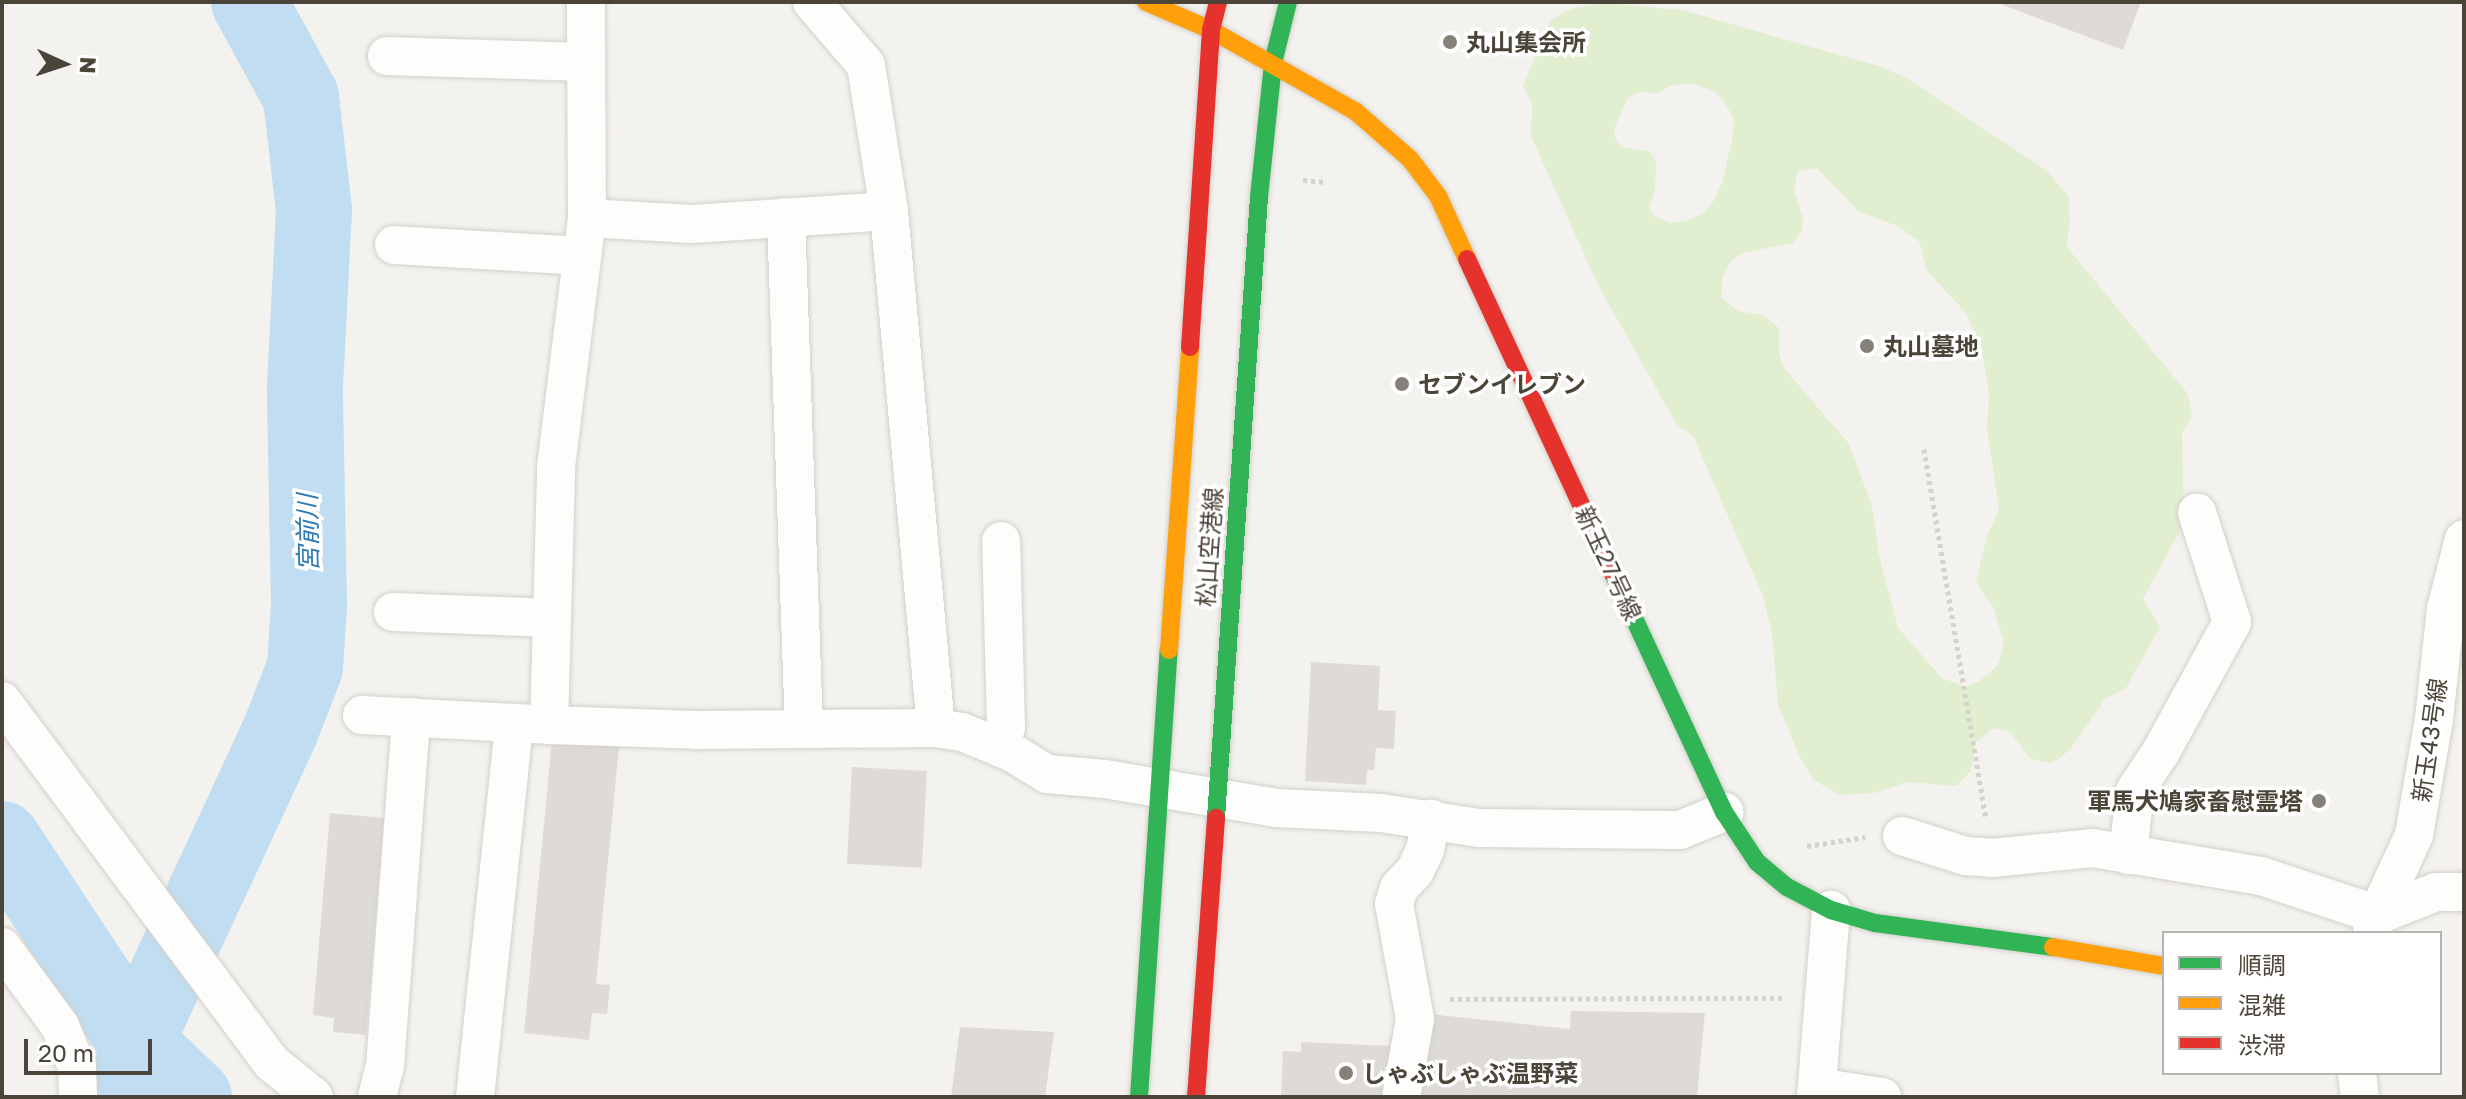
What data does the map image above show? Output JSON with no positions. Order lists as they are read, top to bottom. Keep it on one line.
{"streets":{"main road":["松山空港線","新玉27号線"],"street":["新玉43号線"]},"crossings":[["松山空港線","新玉27号線"]],"water":["宮前川"],"places":["丸山集会所","丸山墓地","セブンイレブン","軍馬犬鳩家畜慰霊塔","しゃぶしゃぶ温野菜"],"legend":["順調","混雑","渋滞"],"scale_bar":"20 m","north":"right"}
